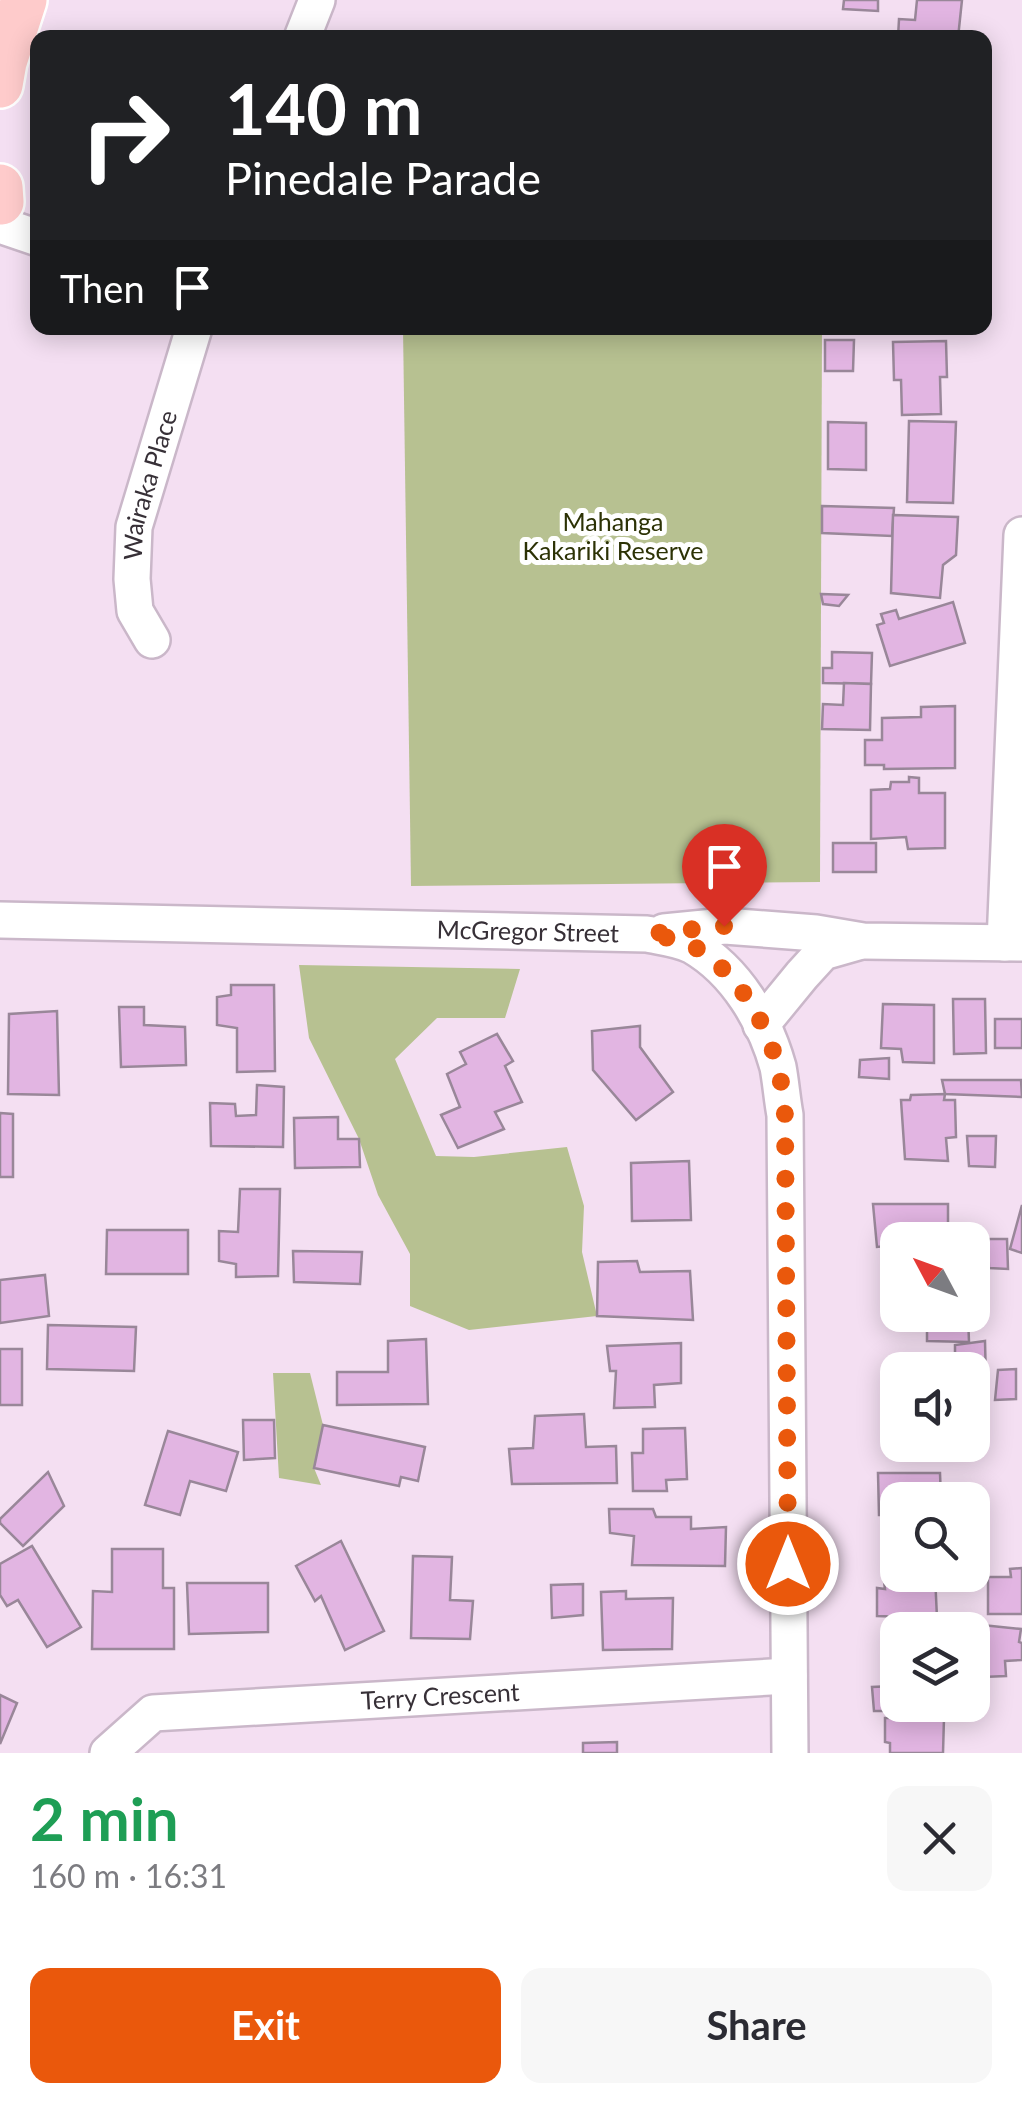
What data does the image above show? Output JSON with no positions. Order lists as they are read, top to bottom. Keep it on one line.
{"streets":{"street":["Wairaka Place","McGregor Street","Terry Crescent"]},"crossings":[["McGregor Street","Terry Crescent"]],"parks":["Mahanga Kakariki Reserve"],"north":"top left","page":{"turn":["140 m","Pinedale Parade"],"then":"Then","heading":["2 min","160 m · 16:31"],"buttons":["Exit","Share"]}}
